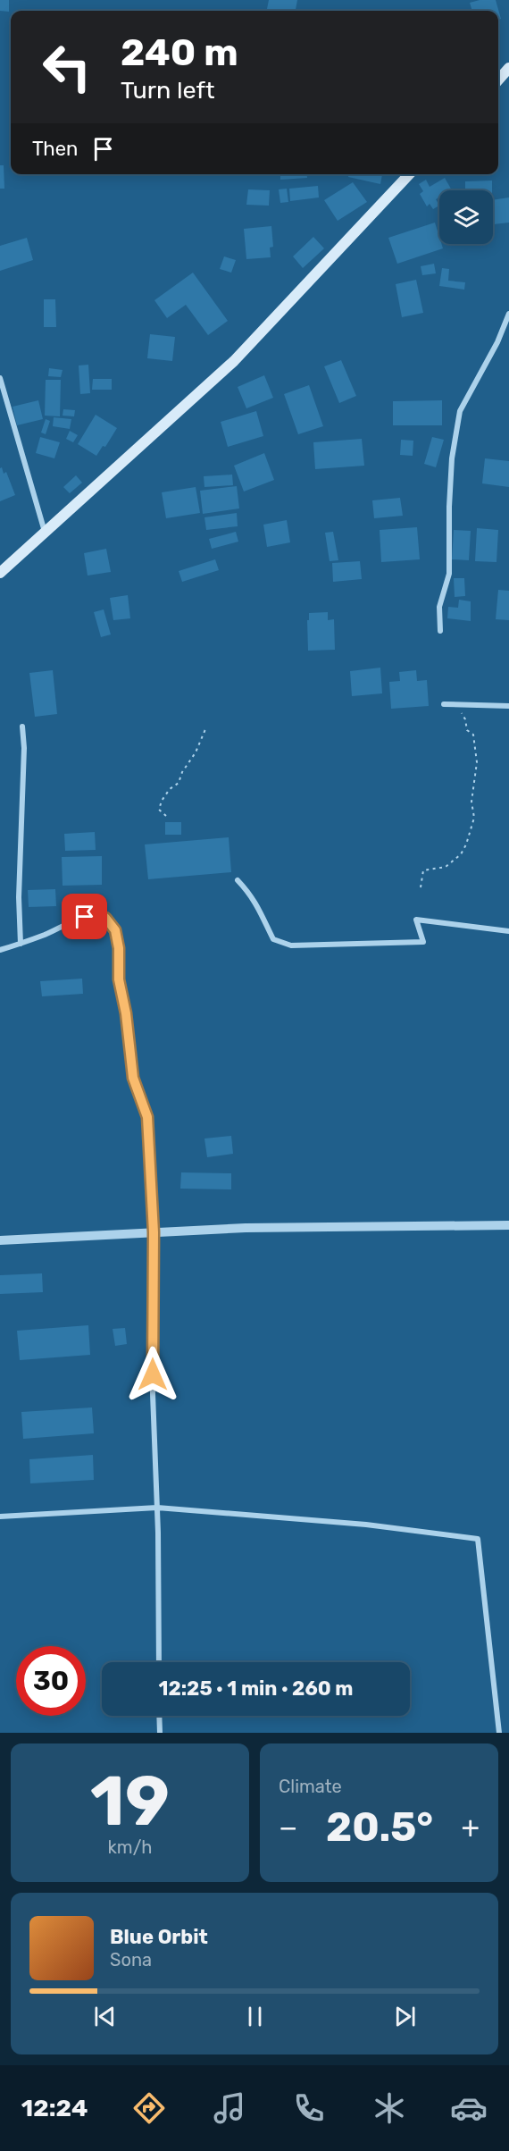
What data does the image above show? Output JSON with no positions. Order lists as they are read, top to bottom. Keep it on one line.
{"page":{"turn":["240 m","Turn left"],"then":"Then","limit":"30","trip":"12:25 · 1 min · 260 m","tile":[["19","km/h"],"Climate"],"heat":["−","20.5°","+"],"song":["Blue Orbit","Sona"],"tabs":"12:24"}}
